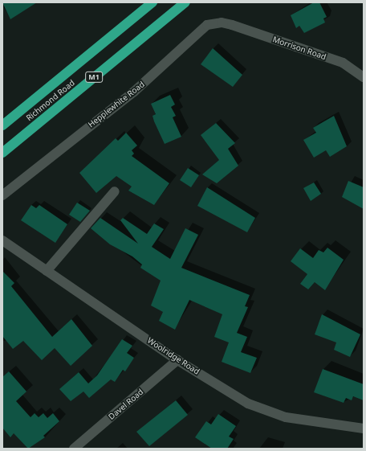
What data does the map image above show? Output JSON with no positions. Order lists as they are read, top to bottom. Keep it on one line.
{"streets":{"highway":["M1","Richmond Road"],"street":["Morrison Road","Hepplewhite Road","Woolridge Road","Davel Road"]},"crossings":[["Morrison Road","Hepplewhite Road"],["Woolridge Road","Davel Road"]]}
